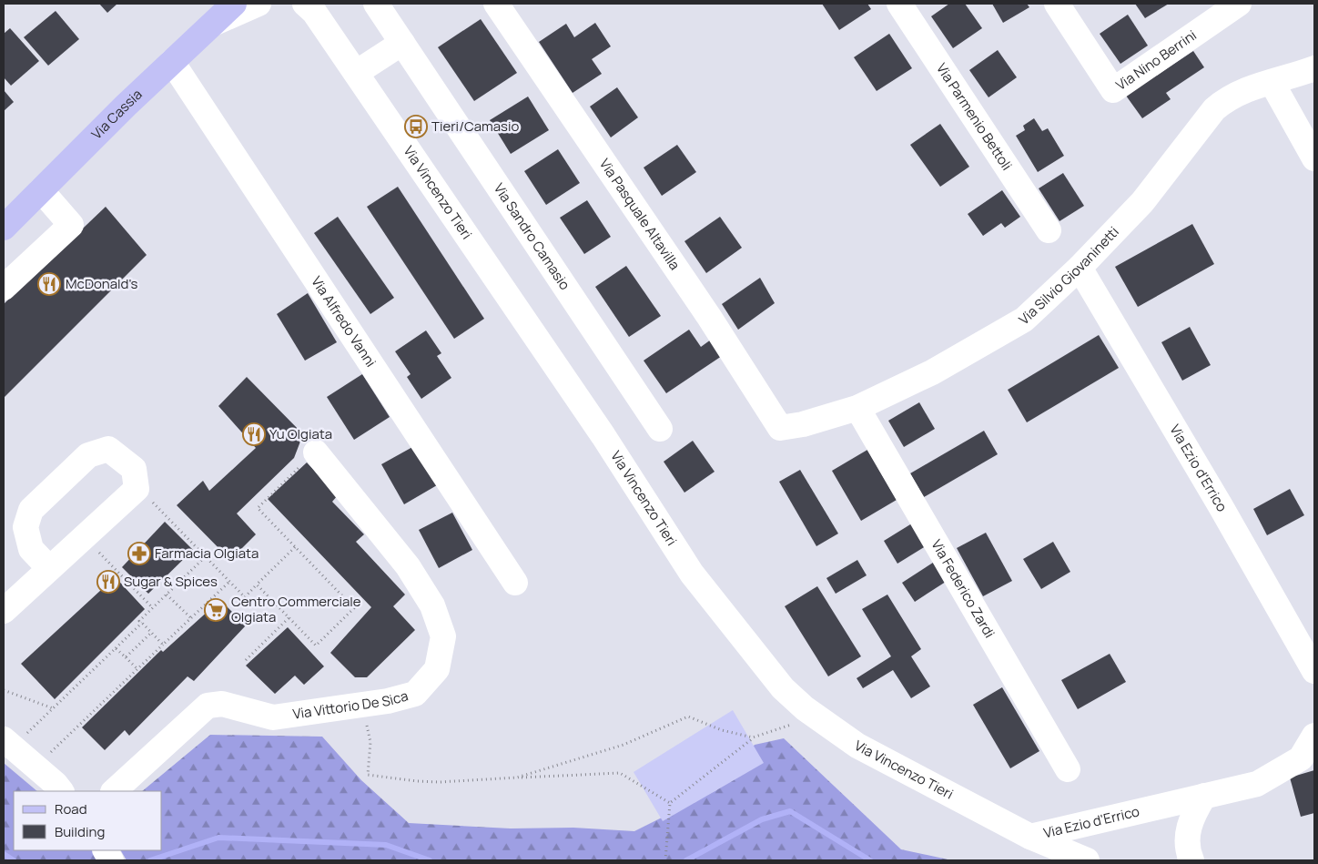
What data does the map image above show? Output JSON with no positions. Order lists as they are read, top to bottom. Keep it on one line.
{"streets":{"main road":["Via Cassia"],"street":["Via Nino Berrini","Via Parmenio Bettoli","Via Vincenzo Tieri","Via Pasquale Altavilla","Via Sandro Camasio","Via Silvio Giovaninetti","Via Alfredo Vanni","Via Ezio d'Errico","Via Federico Zardi","Via Vittorio De Sica"]},"crossings":[["Via Cassia","Via Alfredo Vanni"],["Via Vincenzo Tieri","Via Ezio d'Errico"],["Via Pasquale Altavilla","Via Silvio Giovaninetti"],["Via Silvio Giovaninetti","Via Ezio d'Errico"],["Via Silvio Giovaninetti","Via Federico Zardi"]],"places":{"bus stop":["Tieri/Camasio"],"restaurant":["McDonald's","Yu Olgiata","Sugar & Spices"],"pharmacy":["Farmacia Olgiata"],"supermarket":["Centro Commerciale Olgiata"]},"legend":["Road","Building"]}
